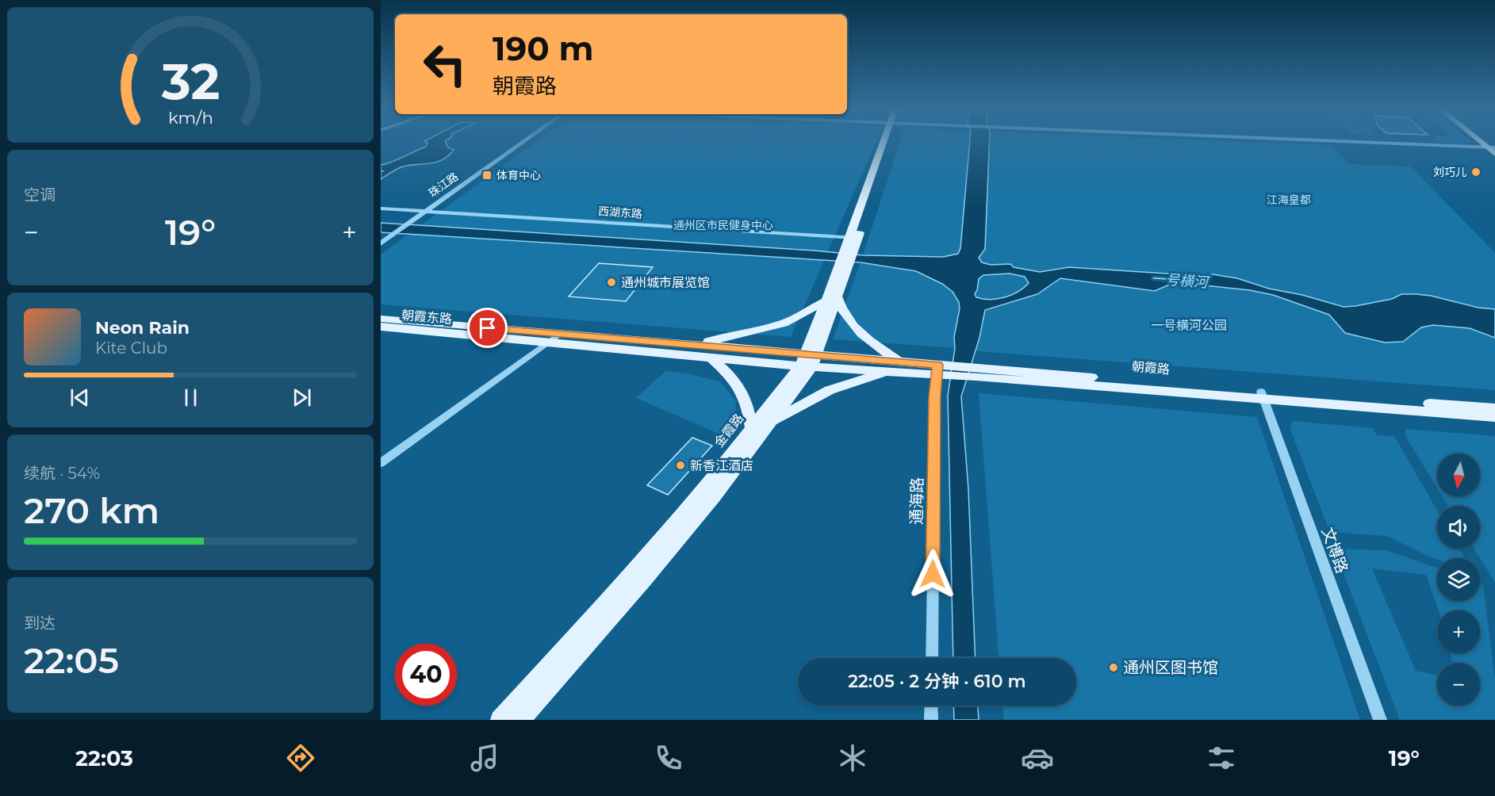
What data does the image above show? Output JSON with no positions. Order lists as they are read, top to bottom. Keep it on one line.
{"streets":{"main road":["朝霞东路","朝霞路","金霞路"],"street":["珠江路","西湖东路","通海路","文博路"]},"crossings":[["珠江路","西湖东路"],["西湖东路","金霞路"],["朝霞东路","朝霞路"],["朝霞东路","金霞路"],["朝霞路","金霞路"],["朝霞路","通海路"],["朝霞路","文博路"]],"water":["一号横河"],"parks":["江海皇都","通州区市民健身中心","一号横河公园"],"places":{"other":["刘巧儿","通州城市展览馆","新香江酒店","通州区图书馆"],"transit":["体育中心"]},"north":"bottom","page":{"turn":["190 m","朝霞路"],"tile":["空调",["续航 · 54%","270 km"],["到达","22:05"]],"heat":["−","19°","+"],"song":["Neon Rain","Kite Club"],"map_buttons":["+","−"],"limit":"40","trip":"22:05 · 2 分钟 · 610 m","tabs":["22:03","19°"],"gauge":["32","km/h"]}}
